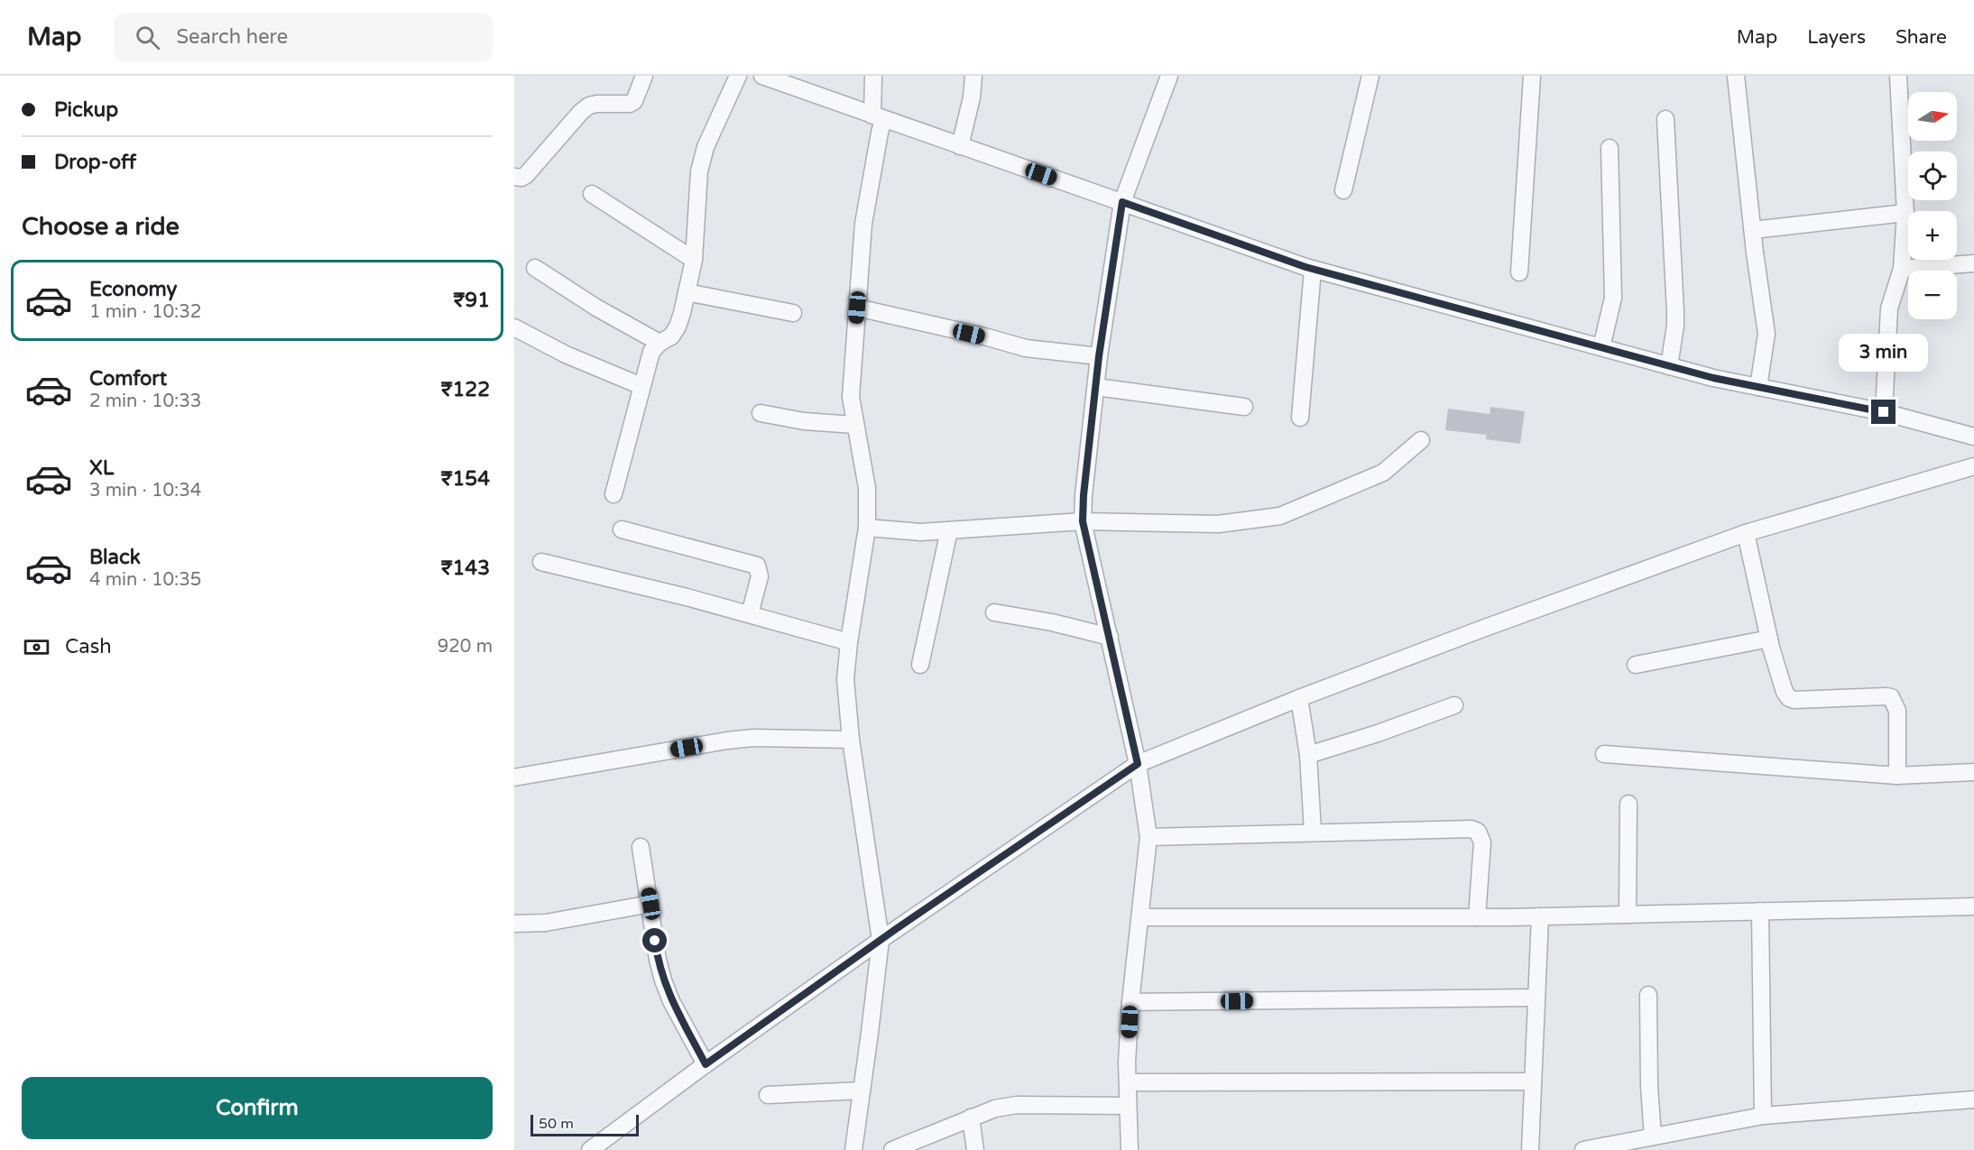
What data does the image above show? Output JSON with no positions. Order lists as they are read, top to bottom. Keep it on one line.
{"scale_bar":"50 m","north":"right","page":{"header":"Map","search":"Search here","nav":["Map","Layers","Share"],"banner":["Pickup","Drop-off"],"map_buttons":["+","−"],"heading":"Choose a ride","list":[{"name":"Economy","note":"1 min · 10:32","value":"₹91"},{"name":"Comfort","note":"2 min · 10:33","value":"₹122"},{"name":"XL","note":"3 min · 10:34","value":"₹154"},{"name":"Black","note":"4 min · 10:35","value":"₹143"}],"bubble":"3 min","pay":["Cash","920 m"],"buttons":"Confirm","scale":"50 m"}}
